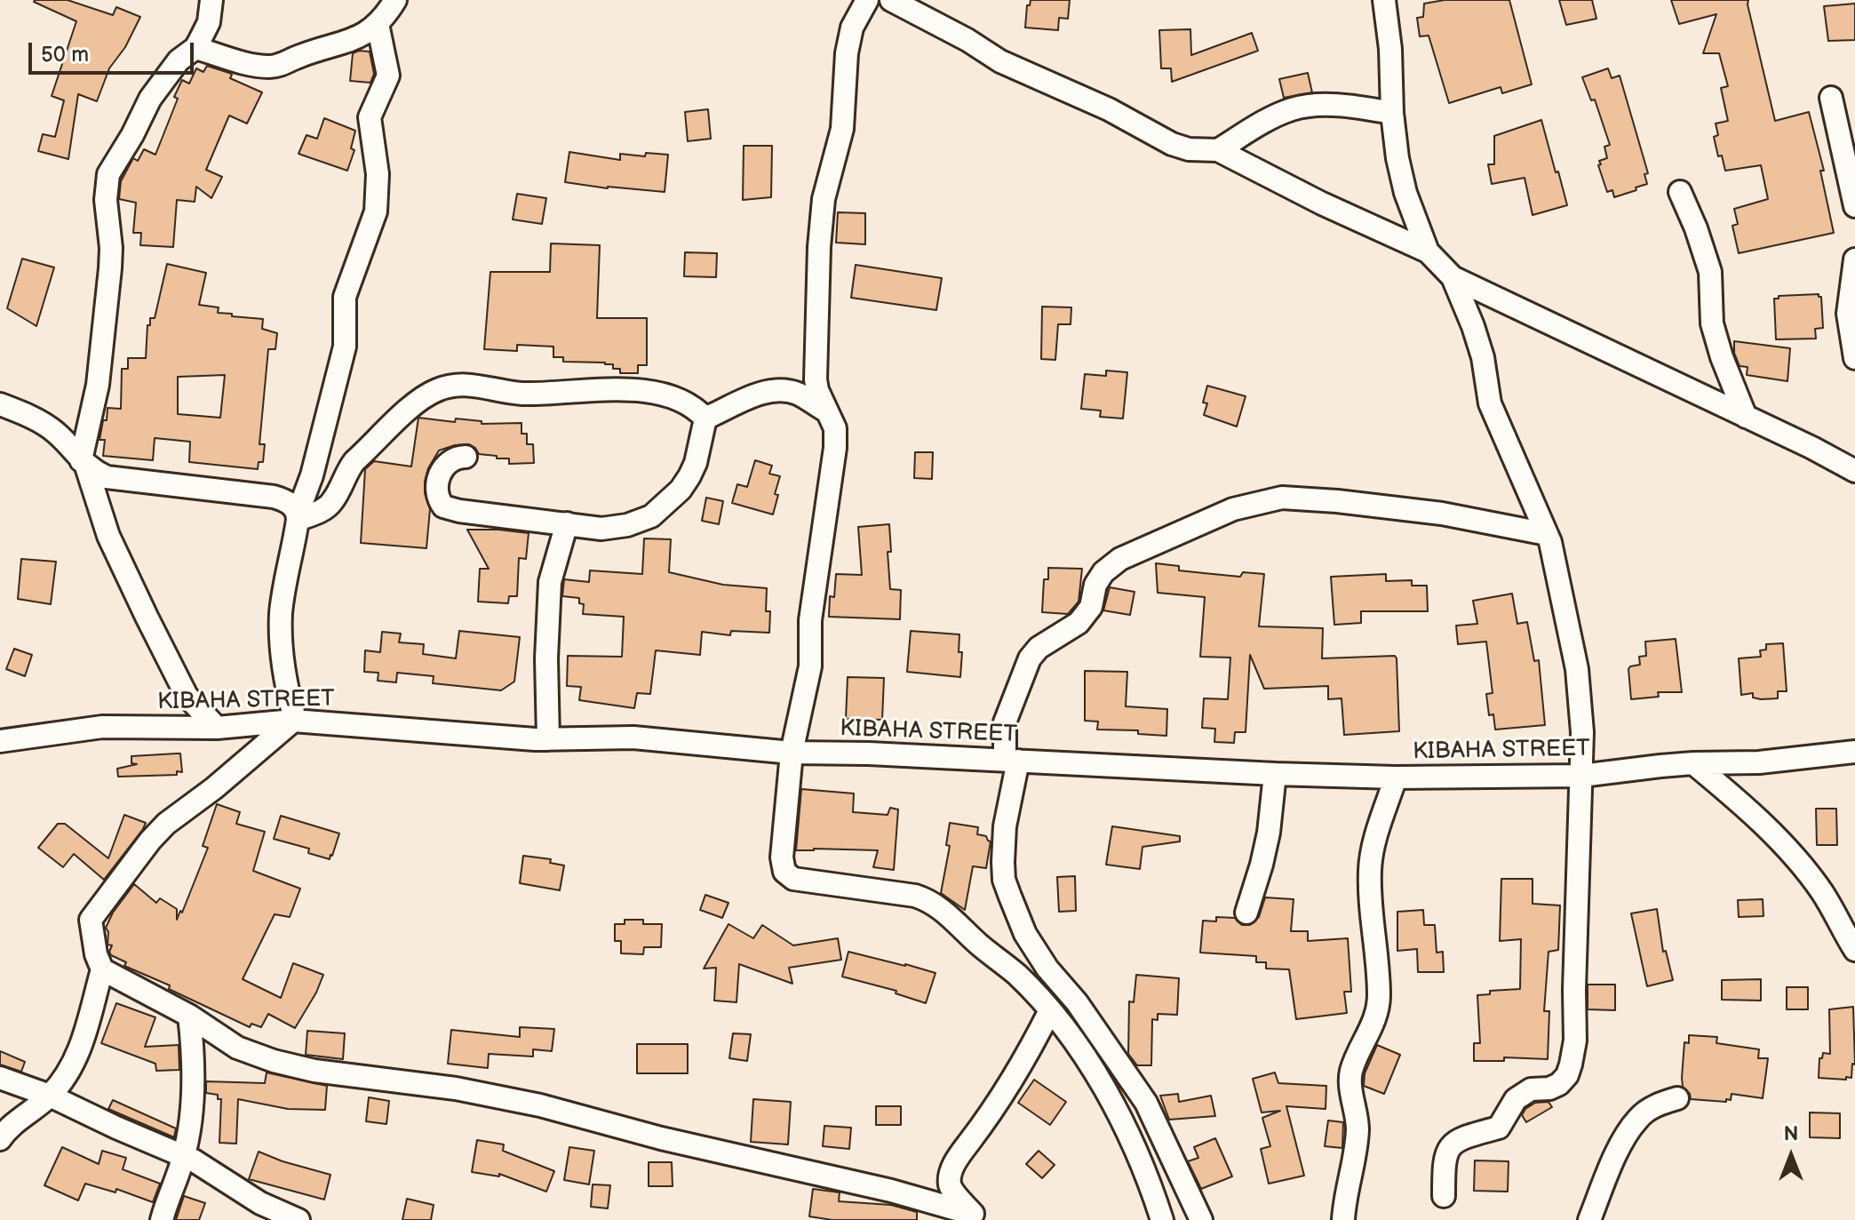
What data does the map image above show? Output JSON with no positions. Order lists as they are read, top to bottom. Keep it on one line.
{"streets":{"street":["KIBAHA STREET"]},"scale_bar":"50 m","north":"top"}
